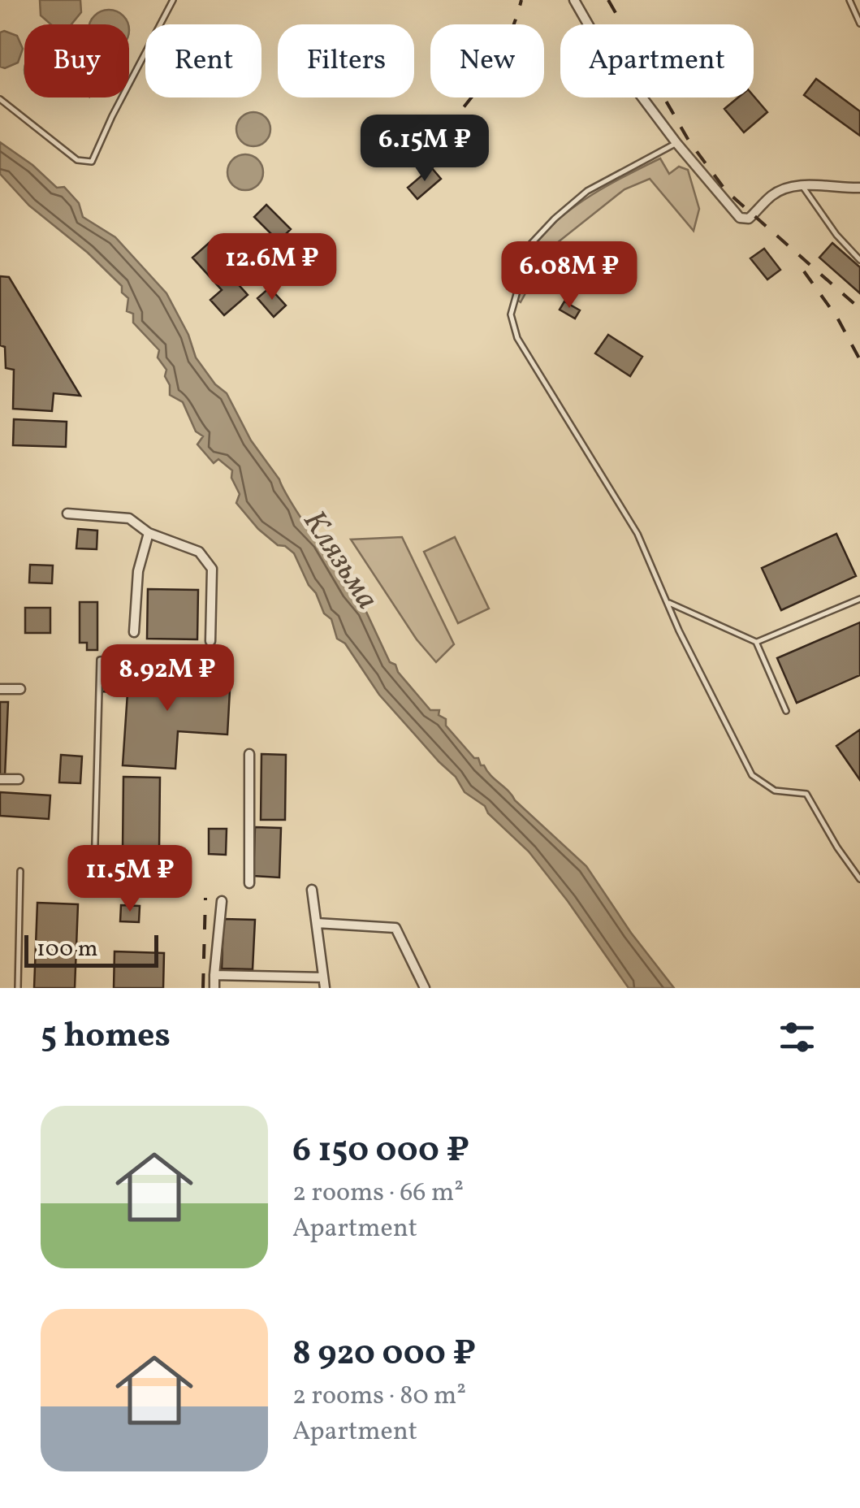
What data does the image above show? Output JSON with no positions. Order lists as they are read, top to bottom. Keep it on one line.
{"water":["Клязьма"],"scale_bar":"100 m","page":{"chip":["Buy","Rent","Filters","New","Apartment"],"price":["6.15M ₽","12.6M ₽","6.08M ₽","8.92M ₽","11.5M ₽"],"scale":"100 m","heading":"5 homes","list":[{"name":"6 150 000 ₽","note":"2 rooms · 66 m² · Apartment"},{"name":"8 920 000 ₽","note":"2 rooms · 80 m² · Apartment"}]}}
